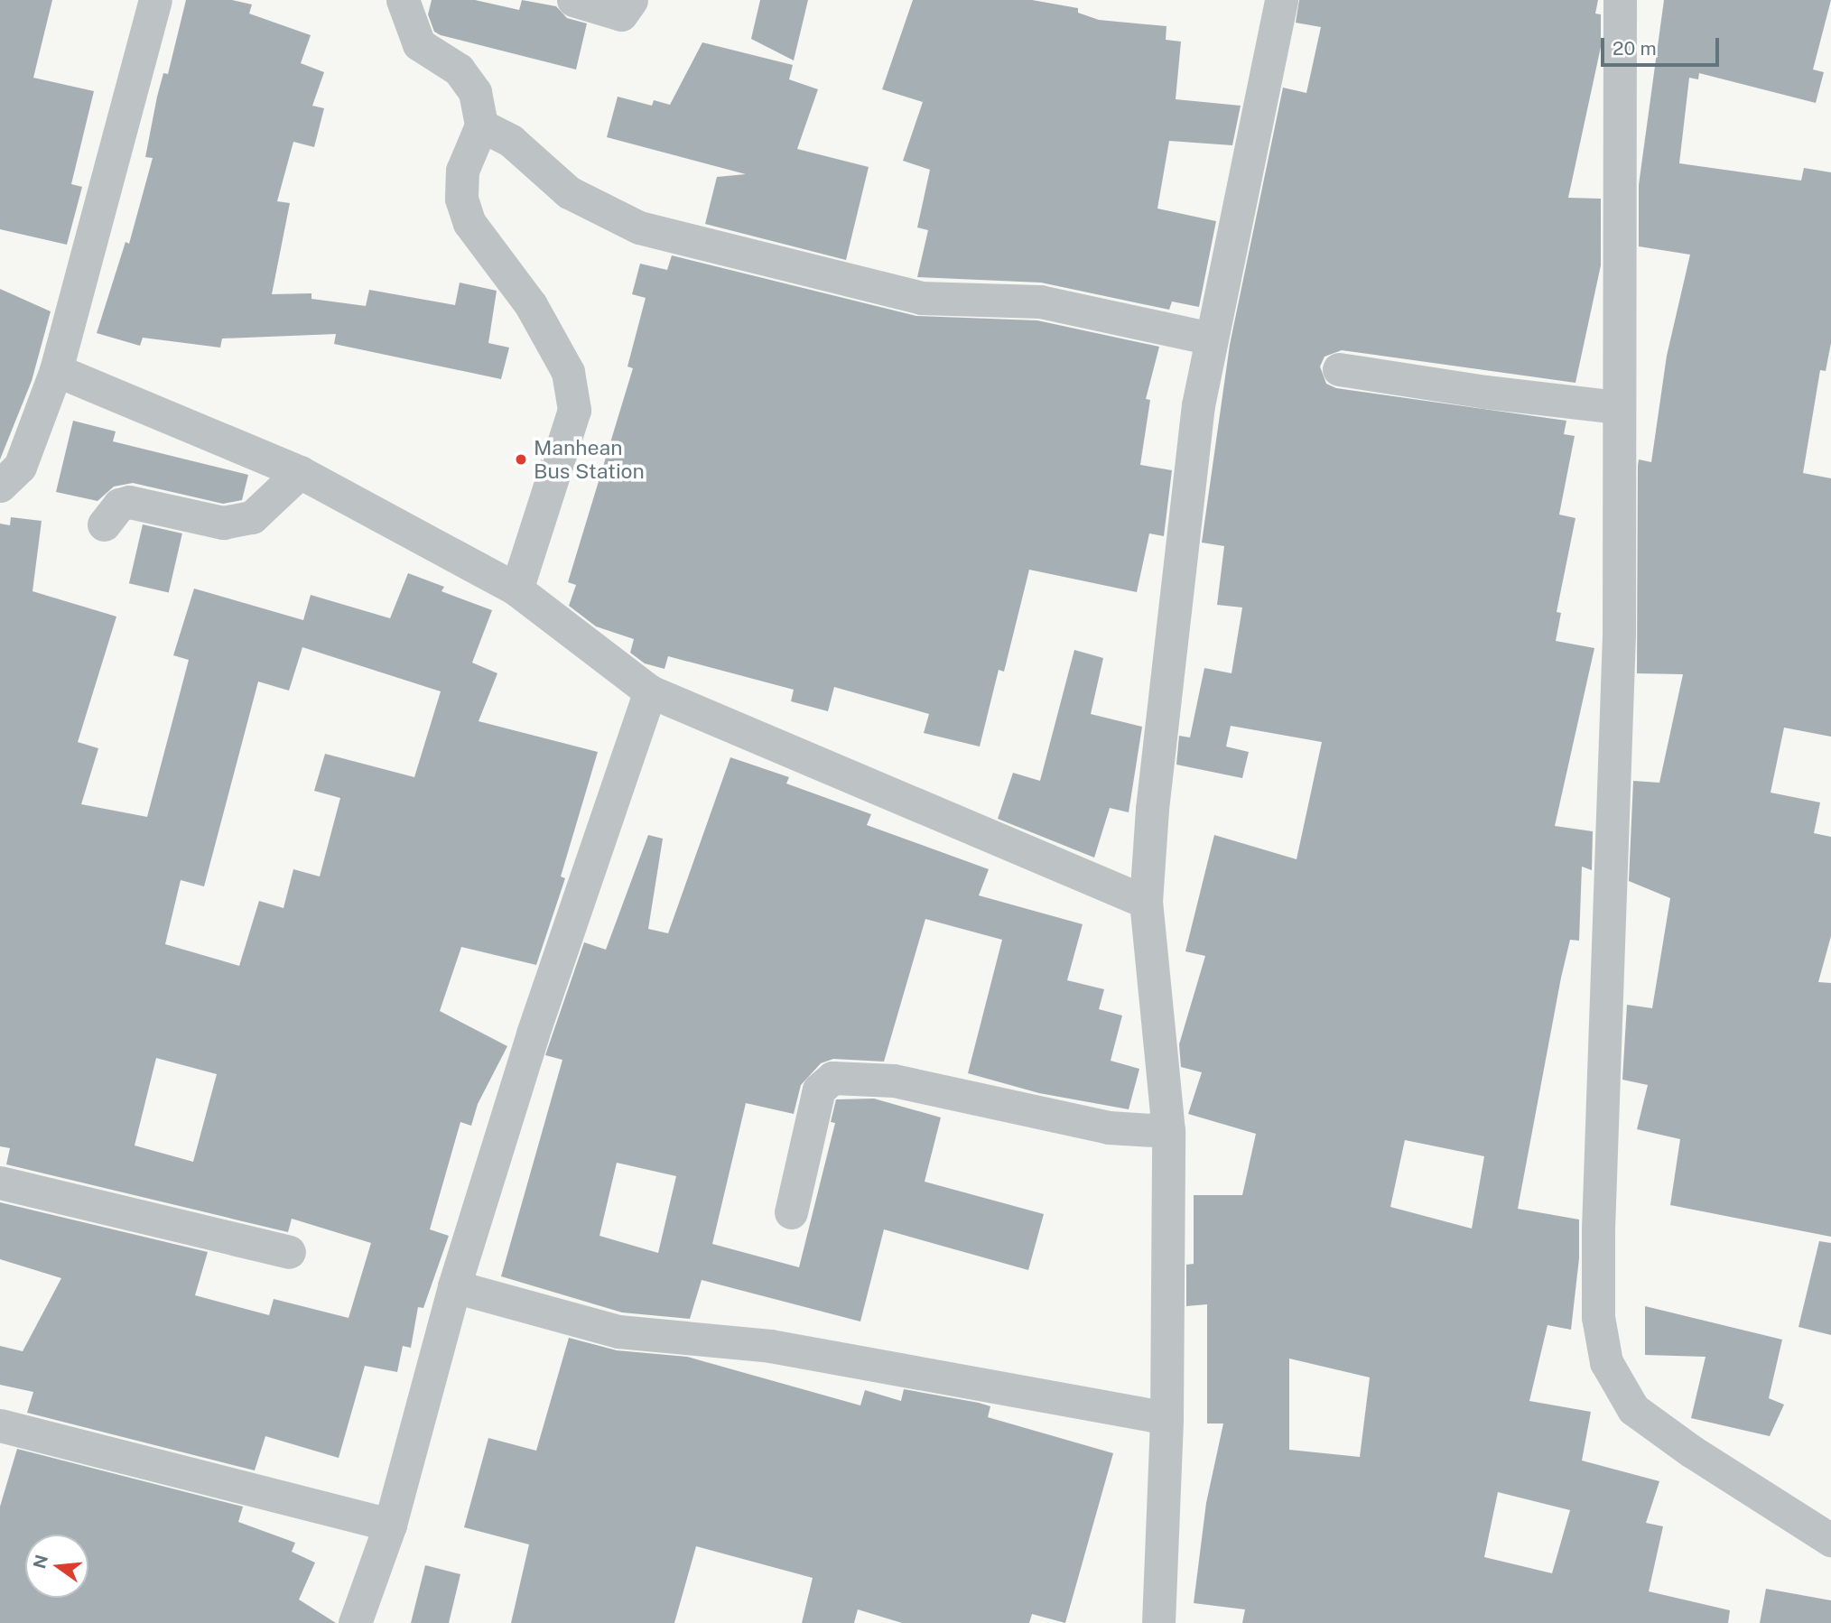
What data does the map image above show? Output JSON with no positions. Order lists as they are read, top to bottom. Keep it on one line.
{"places":["Manhean Bus Station"],"scale_bar":"20 m","north":"left"}
